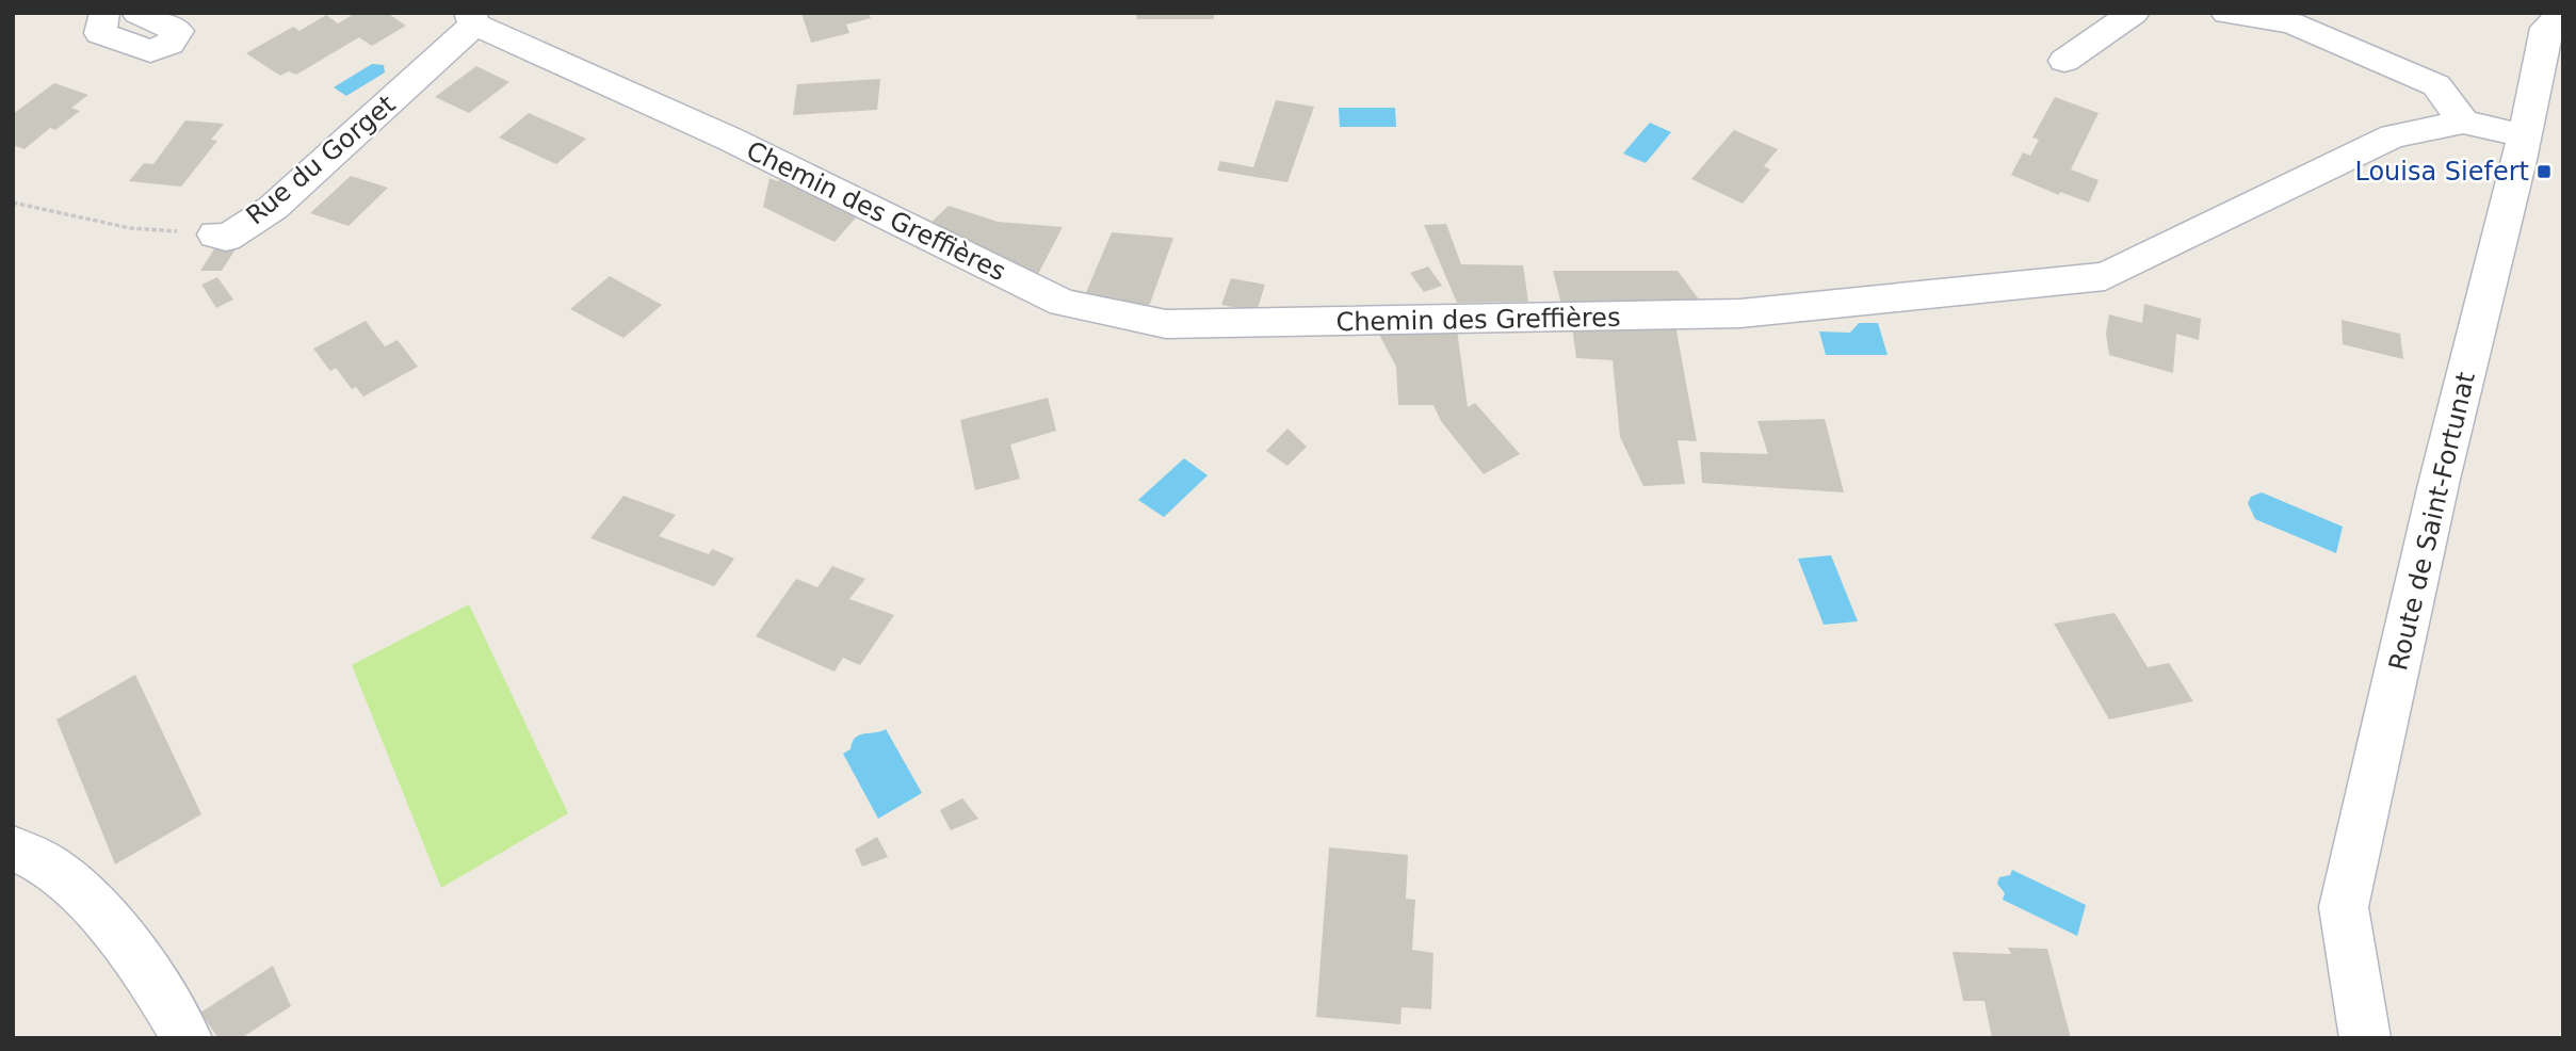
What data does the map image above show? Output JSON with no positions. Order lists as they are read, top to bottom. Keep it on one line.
{"streets":{"street":["Rue du Gorget","Chemin des Greffières","Route de Saint-Fortunat"]},"crossings":[["Rue du Gorget","Chemin des Greffières"],["Chemin des Greffières","Route de Saint-Fortunat"]],"places":{"transit":["Louisa Siefert"]}}
